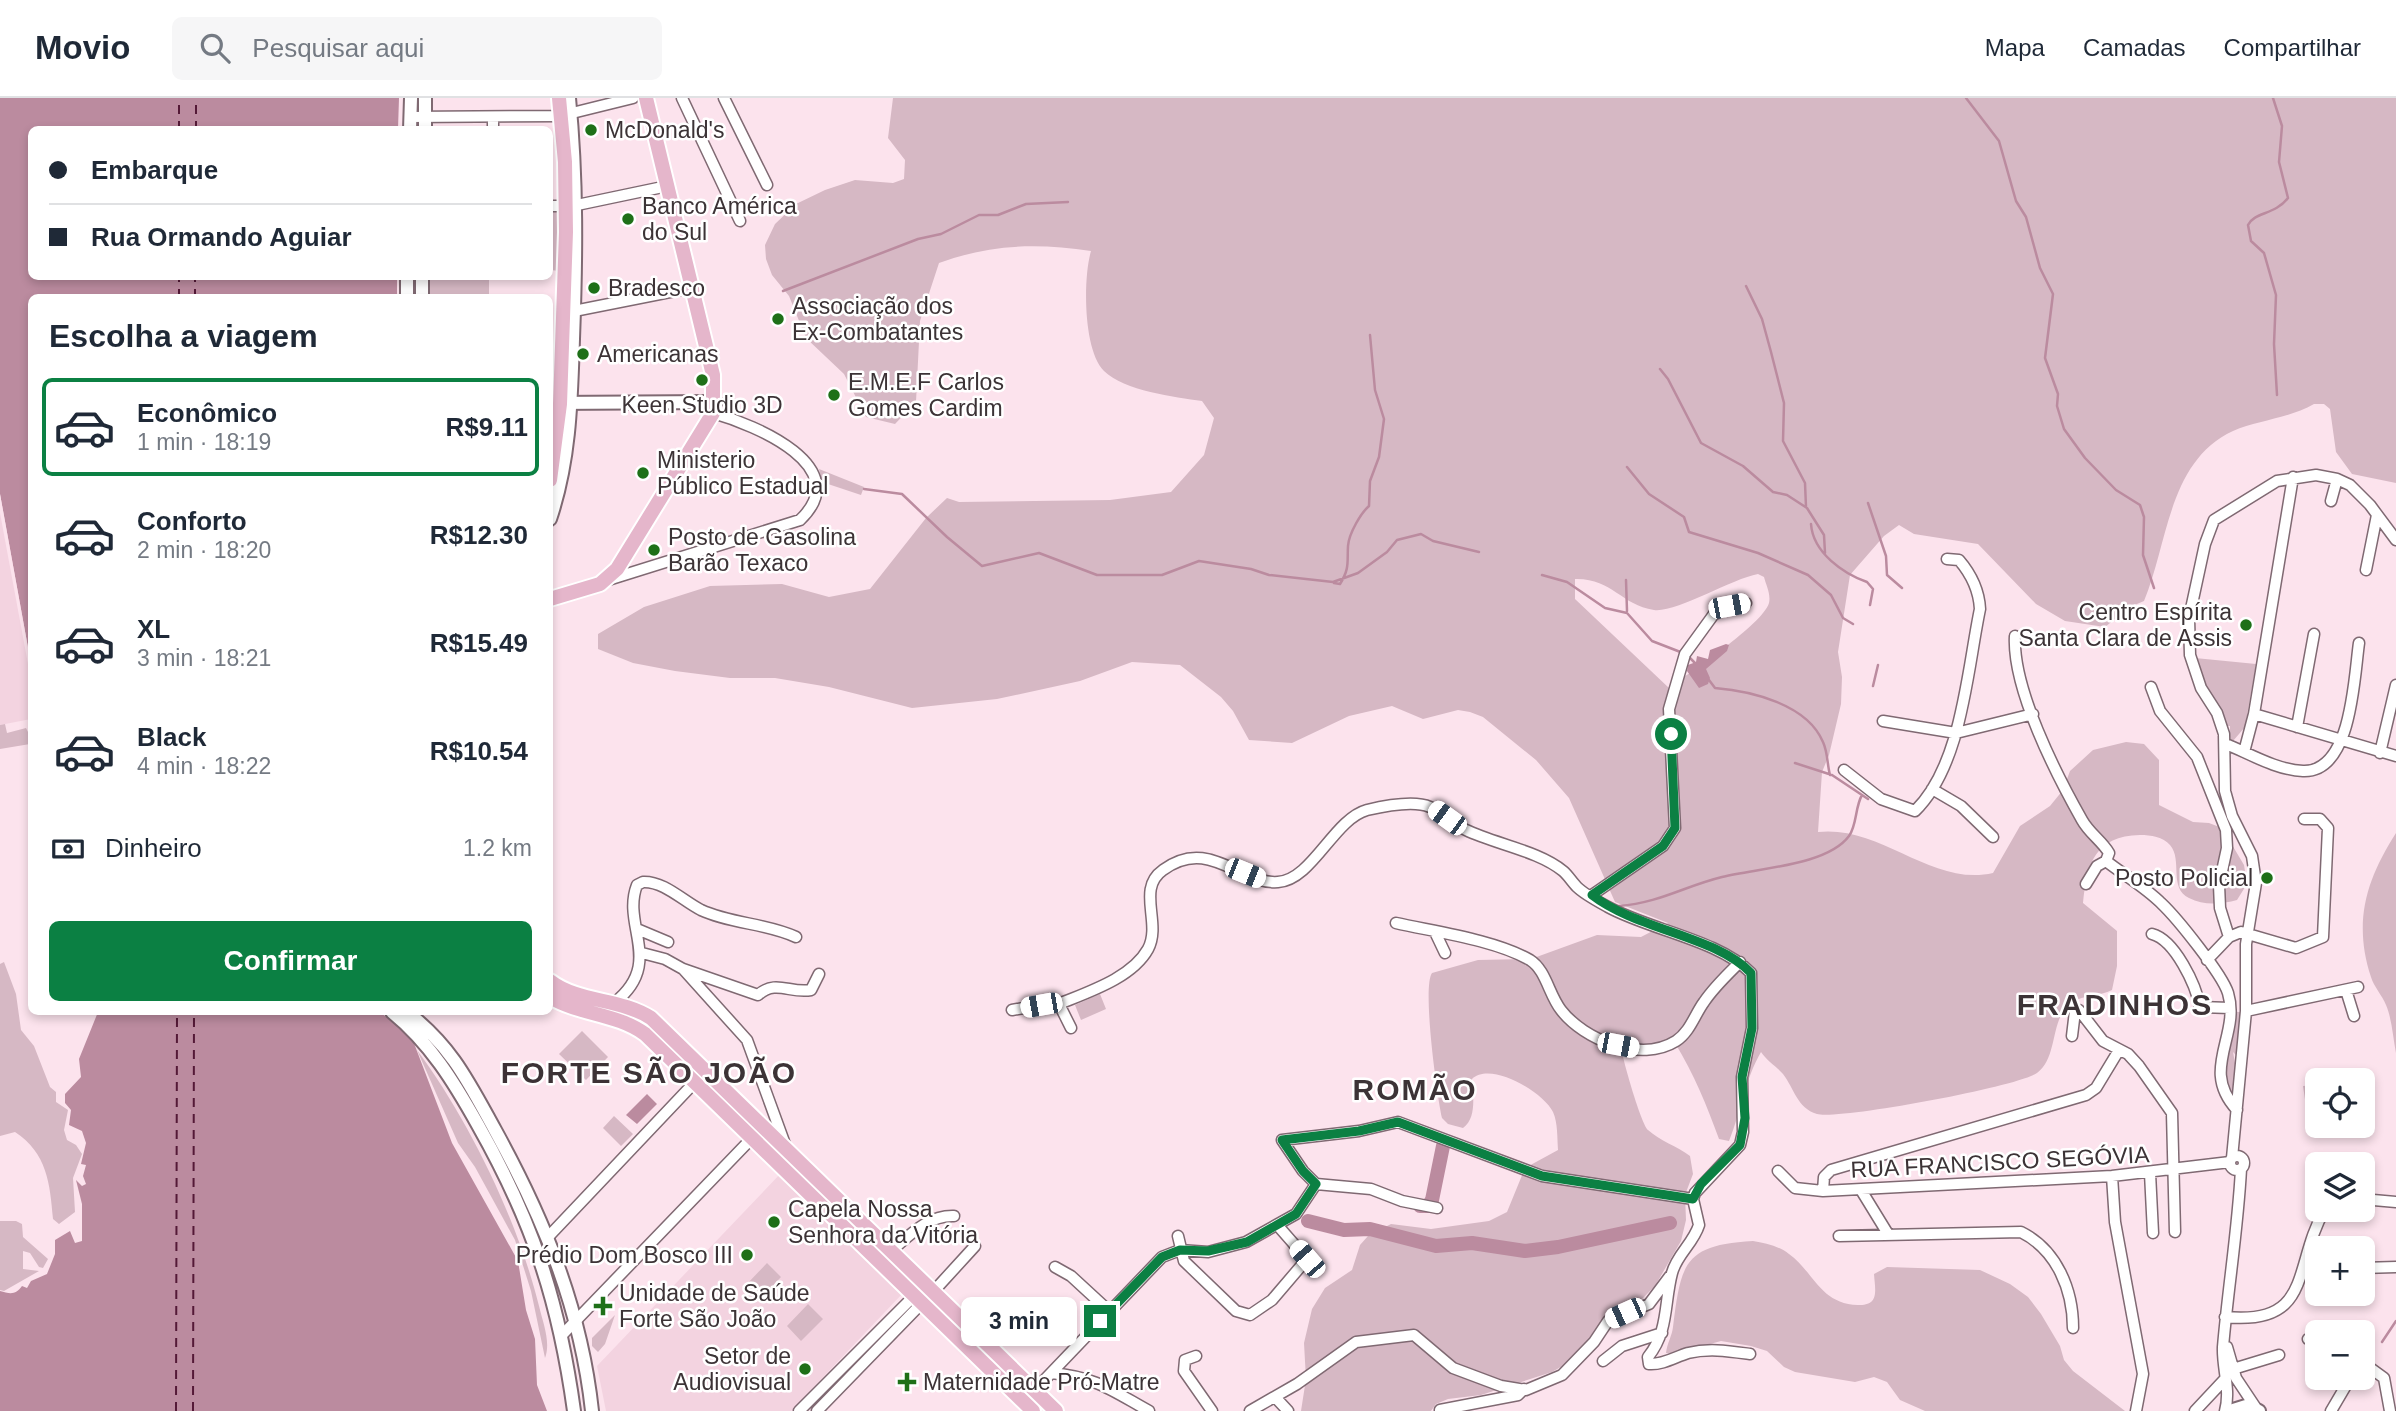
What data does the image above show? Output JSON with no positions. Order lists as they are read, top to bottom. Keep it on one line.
{"streets":{"street":["RUA FRANCISCO SEGÓVIA"]},"districts":["FRADINHOS","FORTE SÃO JOÃO","ROMÃO"],"places":{"other":["McDonald's","Banco América do Sul","Bradesco","Associação dos Ex-Combatantes","Americanas","Keen Studio 3D","E.M.E.F Carlos Gomes Cardim","Ministerio Público Estadual","Posto de Gasolina Barão Texaco","Centro Espírita Santa Clara de Assis","Posto Policial","Capela Nossa Senhora da Vitória","Prédio Dom Bosco III","Setor de Audiovisual"],"health":["Unidade de Saúde Forte São João","Maternidade Pró-Matre"]},"page":{"header":"Movio","search":"Pesquisar aqui","nav":["Mapa","Camadas","Compartilhar"],"banner":["Embarque","Rua Ormando Aguiar"],"heading":"Escolha a viagem","list":[{"name":"Econômico","note":"1 min · 18:19","value":"R$9.11"},{"name":"Conforto","note":"2 min · 18:20","value":"R$12.30"},{"name":"XL","note":"3 min · 18:21","value":"R$15.49"},{"name":"Black","note":"4 min · 18:22","value":"R$10.54"}],"pay":["Dinheiro","1.2 km"],"buttons":"Confirmar","map_buttons":["+","−"],"bubble":"3 min"}}
